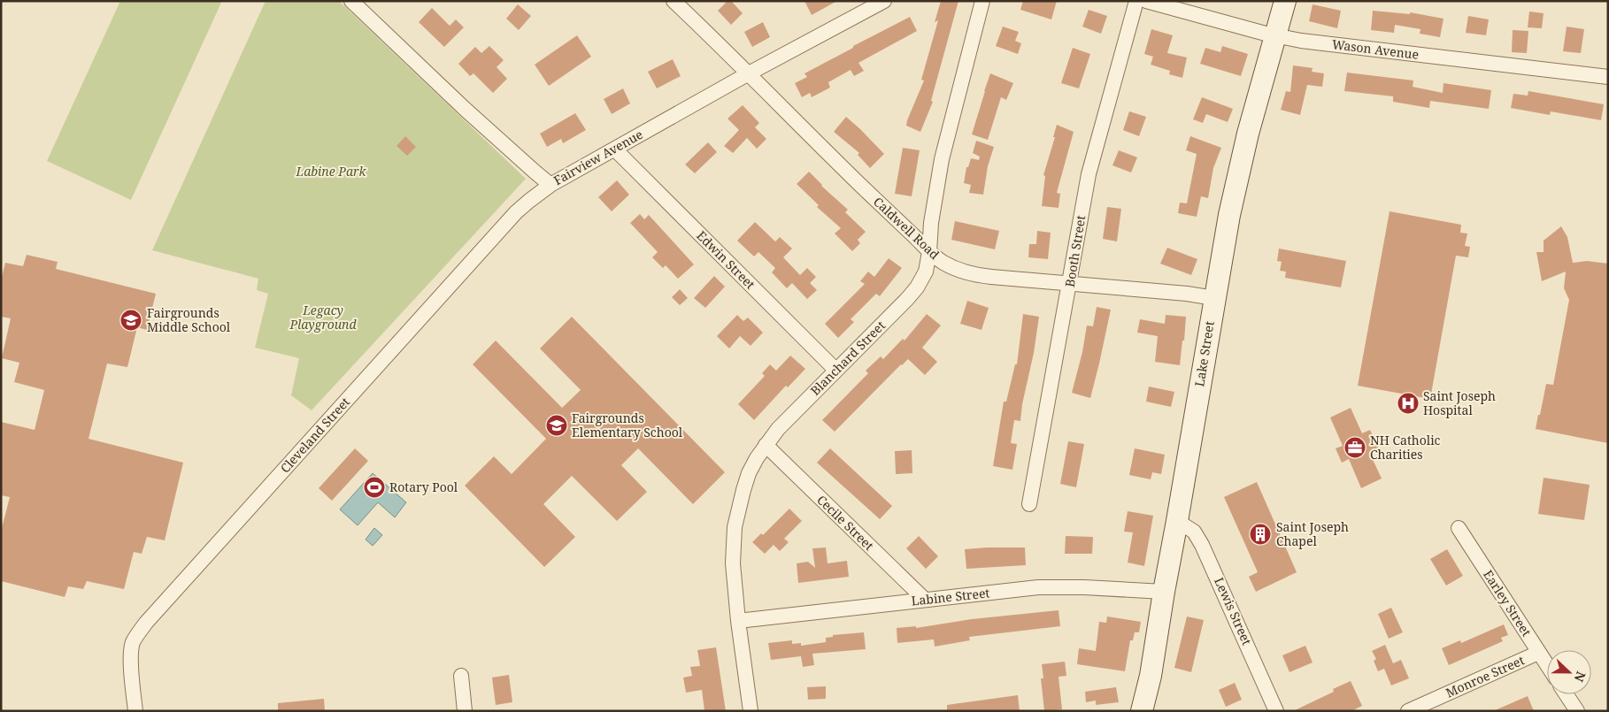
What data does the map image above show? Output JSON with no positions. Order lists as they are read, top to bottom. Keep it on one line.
{"streets":{"street":["Wason Avenue","Fairview Avenue","Caldwell Road","Booth Street","Edwin Street","Lake Street","Blanchard Street","Cleveland Street","Cecile Street","Labine Street","Earley Street","Lewis Street","Monroe Street"]},"crossings":[["Wason Avenue","Lake Street"],["Fairview Avenue","Caldwell Road"],["Fairview Avenue","Edwin Street"],["Fairview Avenue","Cleveland Street"],["Caldwell Road","Booth Street"],["Caldwell Road","Lake Street"],["Caldwell Road","Blanchard Street"],["Edwin Street","Blanchard Street"],["Lake Street","Labine Street"],["Lake Street","Lewis Street"],["Blanchard Street","Cecile Street"],["Blanchard Street","Labine Street"],["Cecile Street","Labine Street"],["Earley Street","Monroe Street"]],"parks":["Labine Park","Legacy Playground"],"places":{"school or university":["Fairgrounds Middle School","Fairgrounds Elementary School"],"hospital":["Saint Joseph Hospital"],"office":["NH Catholic Charities"],"sports":["Rotary Pool"],"building":["Saint Joseph Chapel"]},"north":"right"}
